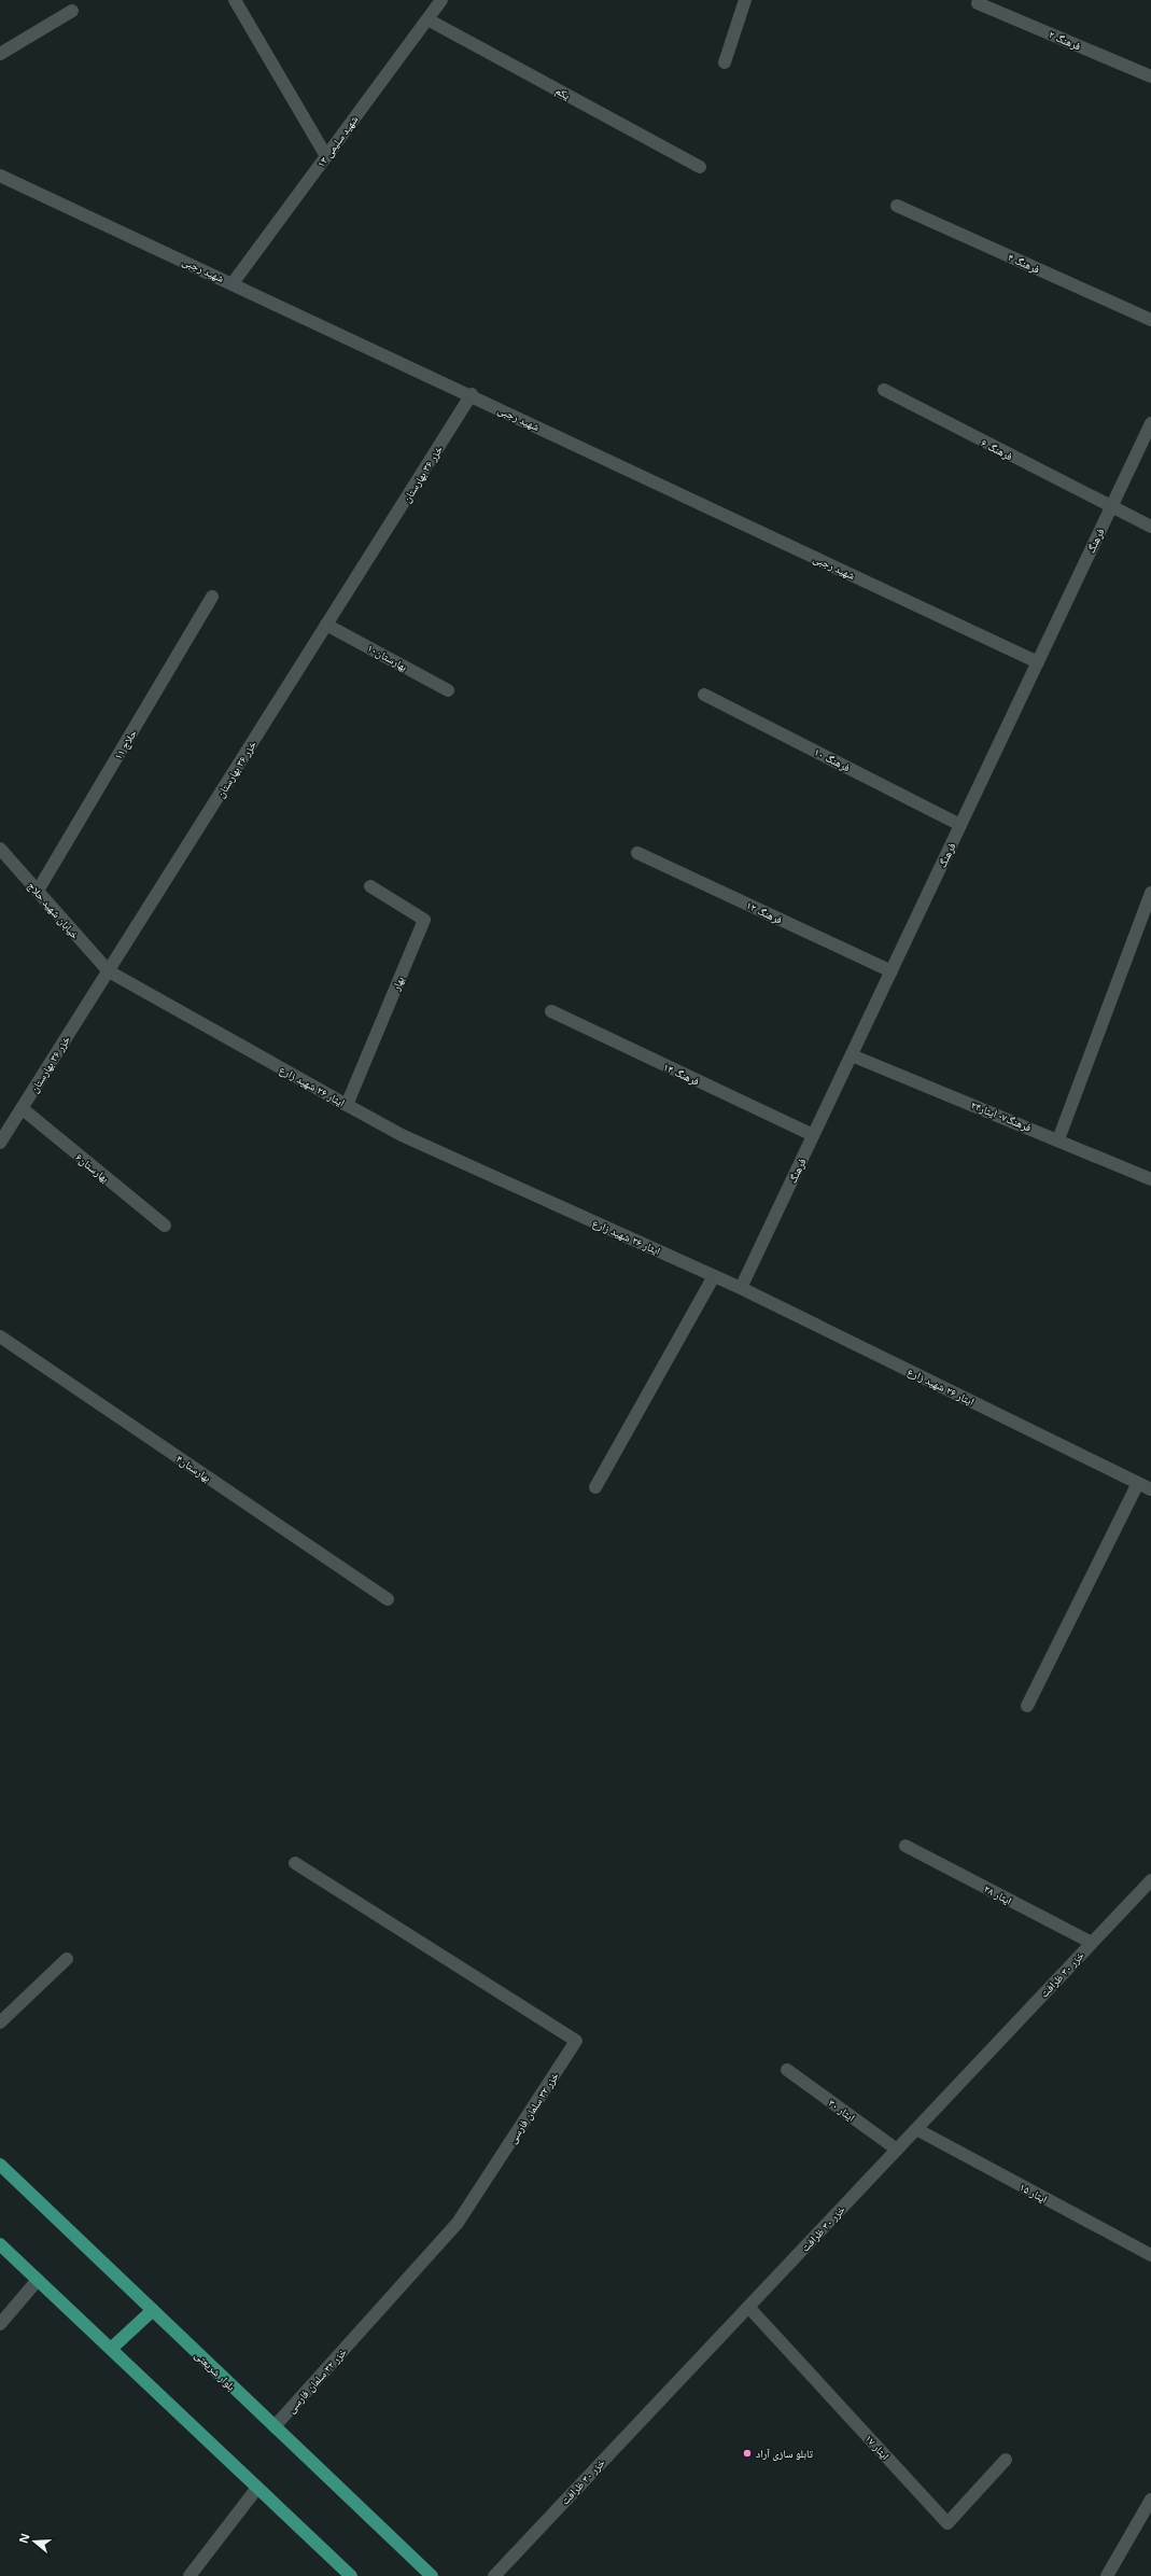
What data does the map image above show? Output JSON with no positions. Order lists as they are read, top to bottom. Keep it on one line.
{"streets":{"main road":["بلوار شریعتی"],"street":["فرهنگ ۲","یکم","شهید سلیمی ۱۳","فرهنگ ۴","شهید رجبی","فرهنگ ۶","خزر ۳۶ بهارستان","فرهنگ","بهارستان۱۰","حلاج ۱۱","فرهنگ ۱۰","خیابان شهید حلاج","فرهنگ ۱۲","بهار","فرهنگ ۱۴","ایثار ۲۶ شهید زارع","فرهنگ۷- ایثار۲۴","بهارستان۶","بهارستان۴","ایثار ۲۸","خزر ۳۰ ظرافت","خزر ۳۲ سلمان فارسی","ایثار ۳۰","ایثار ۱۵","ایثار ۱۷"]},"crossings":[["یکم","شهید سلیمی ۱۳"],["شهید سلیمی ۱۳","شهید رجبی"],["شهید رجبی","خزر ۳۶ بهارستان"],["شهید رجبی","فرهنگ"],["فرهنگ ۶","فرهنگ"],["خزر ۳۶ بهارستان","بهارستان۱۰"],["خزر ۳۶ بهارستان","خیابان شهید حلاج"],["خزر ۳۶ بهارستان","ایثار ۲۶ شهید زارع"],["خزر ۳۶ بهارستان","بهارستان۶"],["فرهنگ","فرهنگ ۱۰"],["فرهنگ","فرهنگ ۱۲"],["فرهنگ","فرهنگ ۱۴"],["فرهنگ","ایثار ۲۶ شهید زارع"],["فرهنگ","فرهنگ۷- ایثار۲۴"],["حلاج ۱۱","خیابان شهید حلاج"],["خیابان شهید حلاج","ایثار ۲۶ شهید زارع"],["بهار","ایثار ۲۶ شهید زارع"],["ایثار ۲۸","خزر ۳۰ ظرافت"],["خزر ۳۰ ظرافت","ایثار ۳۰"],["خزر ۳۰ ظرافت","ایثار ۱۵"],["خزر ۳۰ ظرافت","ایثار ۱۷"],["خزر ۳۲ سلمان فارسی","بلوار شریعتی"]],"places":["تابلو سازی آراد"],"north":"left"}
